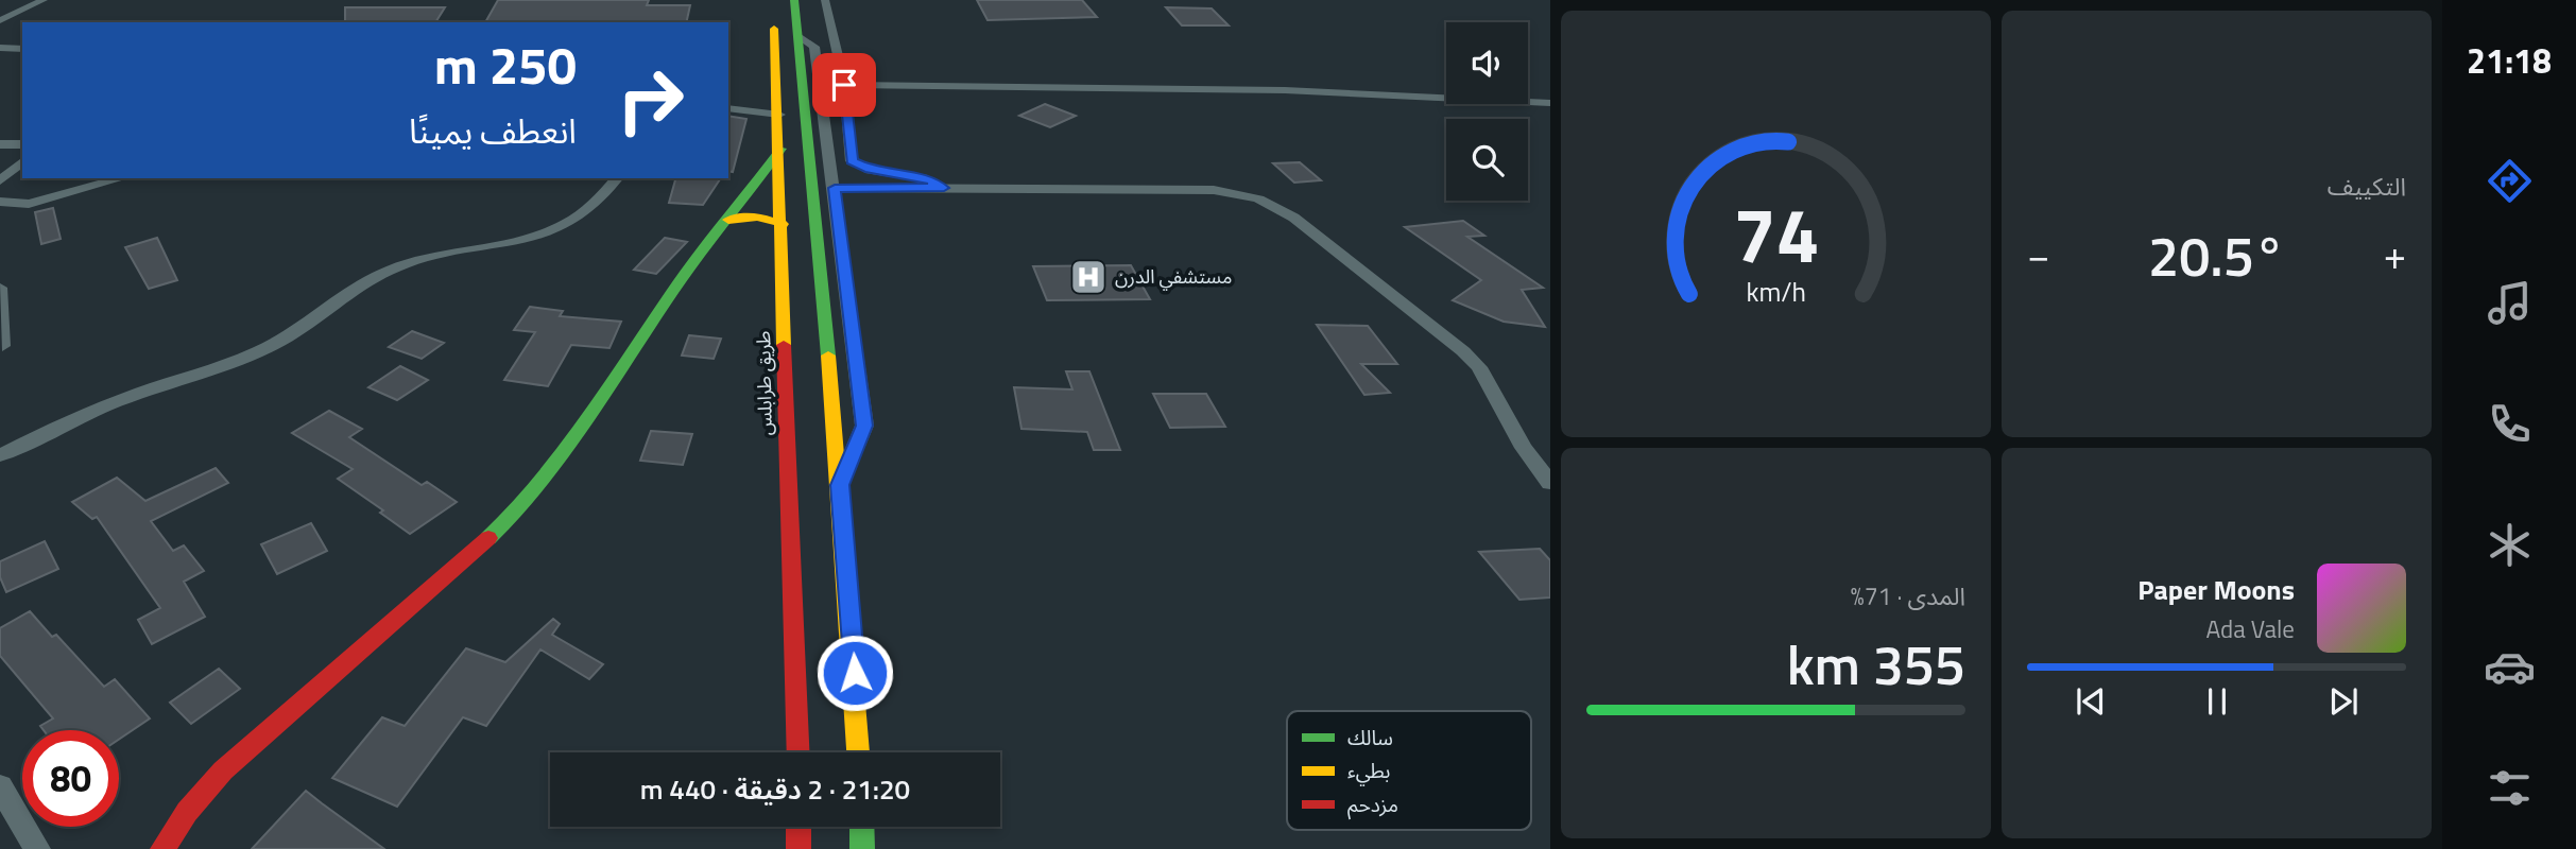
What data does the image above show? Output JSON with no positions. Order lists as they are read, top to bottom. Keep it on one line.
{"streets":{"main road":["طريق طرابلس"]},"places":{"hospital":["مستشفي الدرن"]},"legend":["سالك","بطيء","مزدحم"],"page":{"tabs":"21:18","tile":["التكييف",["المدى · 71%","355 km"]],"turn":["250 m","انعطف يمينًا"],"heat":["−","20.5°","+"],"song":["Paper Moons","Ada Vale"],"limit":"80","trip":"21:20 · 2 دقيقة · 440 m","gauge":["74","km/h"]}}
